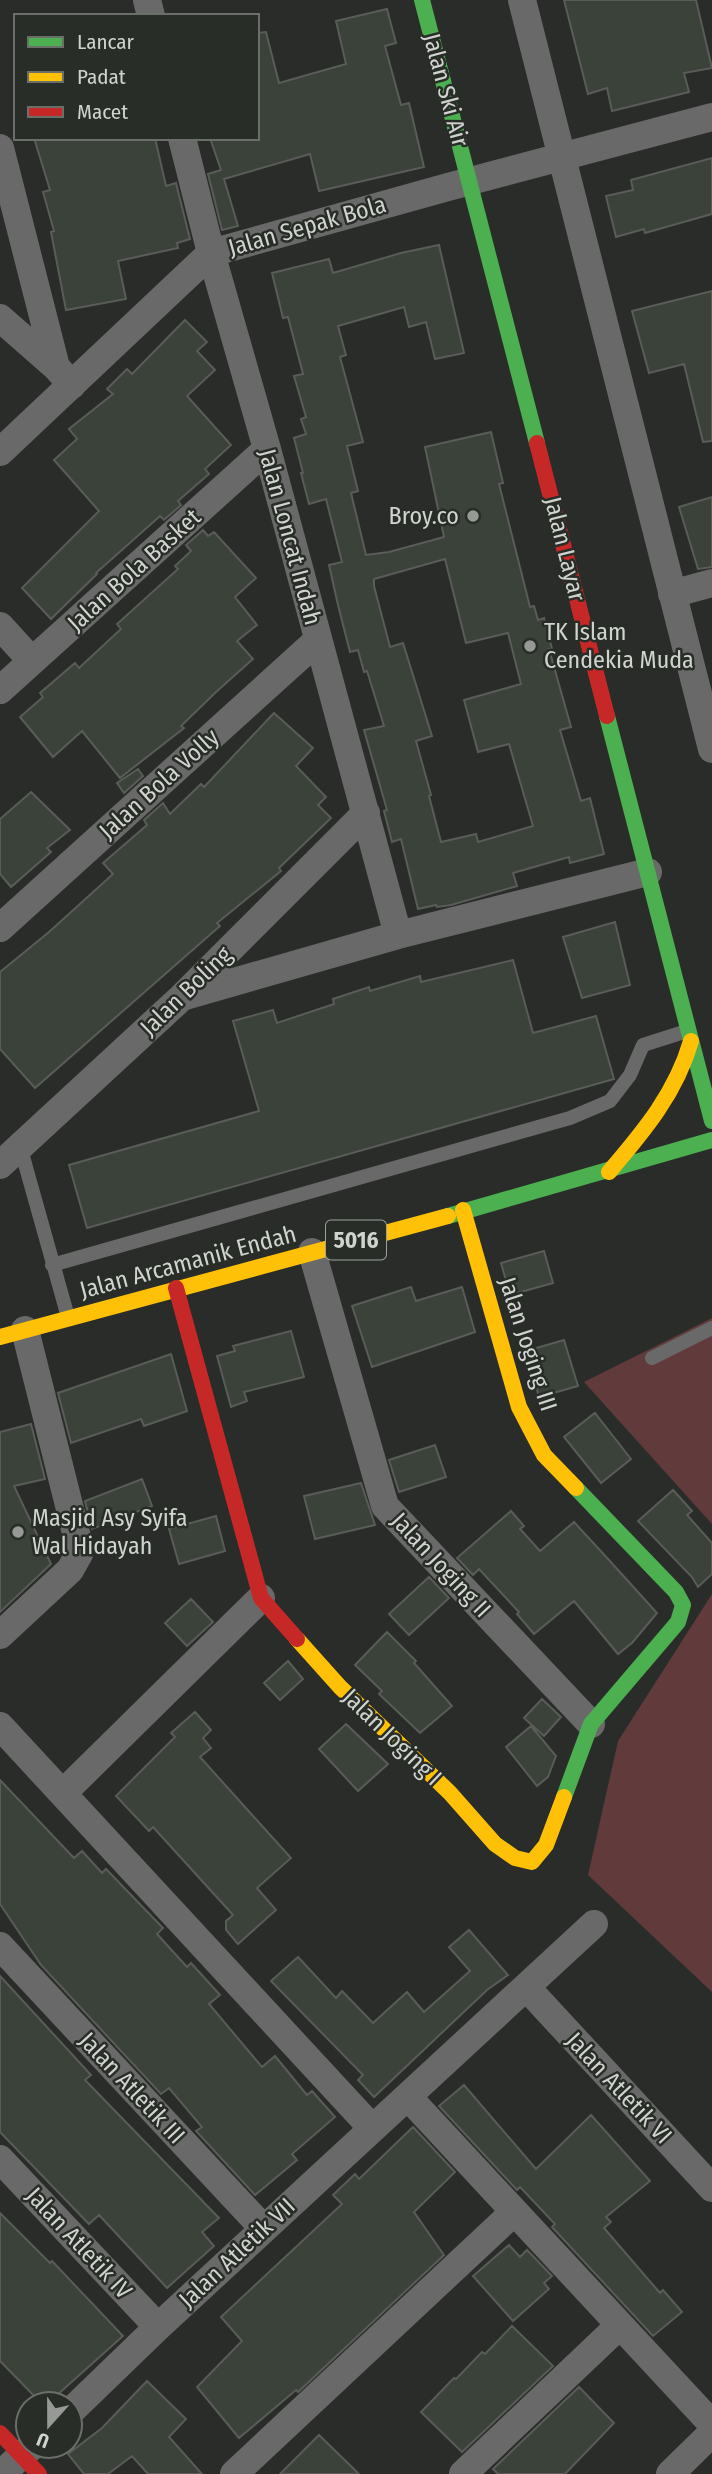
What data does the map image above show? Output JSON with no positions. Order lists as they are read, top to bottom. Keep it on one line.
{"streets":{"street":["Jalan Ski Air","Jalan Sepak Bola","Jalan Loncat Indah","Jalan Layar","Jalan Bola Basket","Jalan Bola Volly","Jalan Boling","5016","Jalan Arcamanik Endah","Jalan Joging III","Jalan Joging II","Jalan Joging I","Jalan Atletik III","Jalan Atletik VI","Jalan Atletik IV","Jalan Atletik VII"]},"crossings":[["Jalan Ski Air","Jalan Sepak Bola"],["Jalan Ski Air","Jalan Layar"],["Jalan Sepak Bola","Jalan Loncat Indah"],["Jalan Sepak Bola","Jalan Layar"],["Jalan Loncat Indah","Jalan Bola Basket"],["Jalan Loncat Indah","Jalan Bola Volly"],["Jalan Loncat Indah","Jalan Boling"],["Jalan Arcamanik Endah","Jalan Joging III"],["Jalan Arcamanik Endah","Jalan Joging II"],["Jalan Arcamanik Endah","Jalan Joging I"],["Jalan Joging III","Jalan Joging II"],["Jalan Joging III","Jalan Joging I"],["Jalan Joging II","Jalan Joging I"],["Jalan Atletik III","Jalan Atletik VII"],["Jalan Atletik VI","Jalan Atletik VII"],["Jalan Atletik IV","Jalan Atletik VII"]],"places":["Broy.co","TK Islam Cendekia Muda","Masjid Asy Syifa Wal Hidayah"],"legend":["Lancar","Padat","Macet"],"north":"bottom"}
